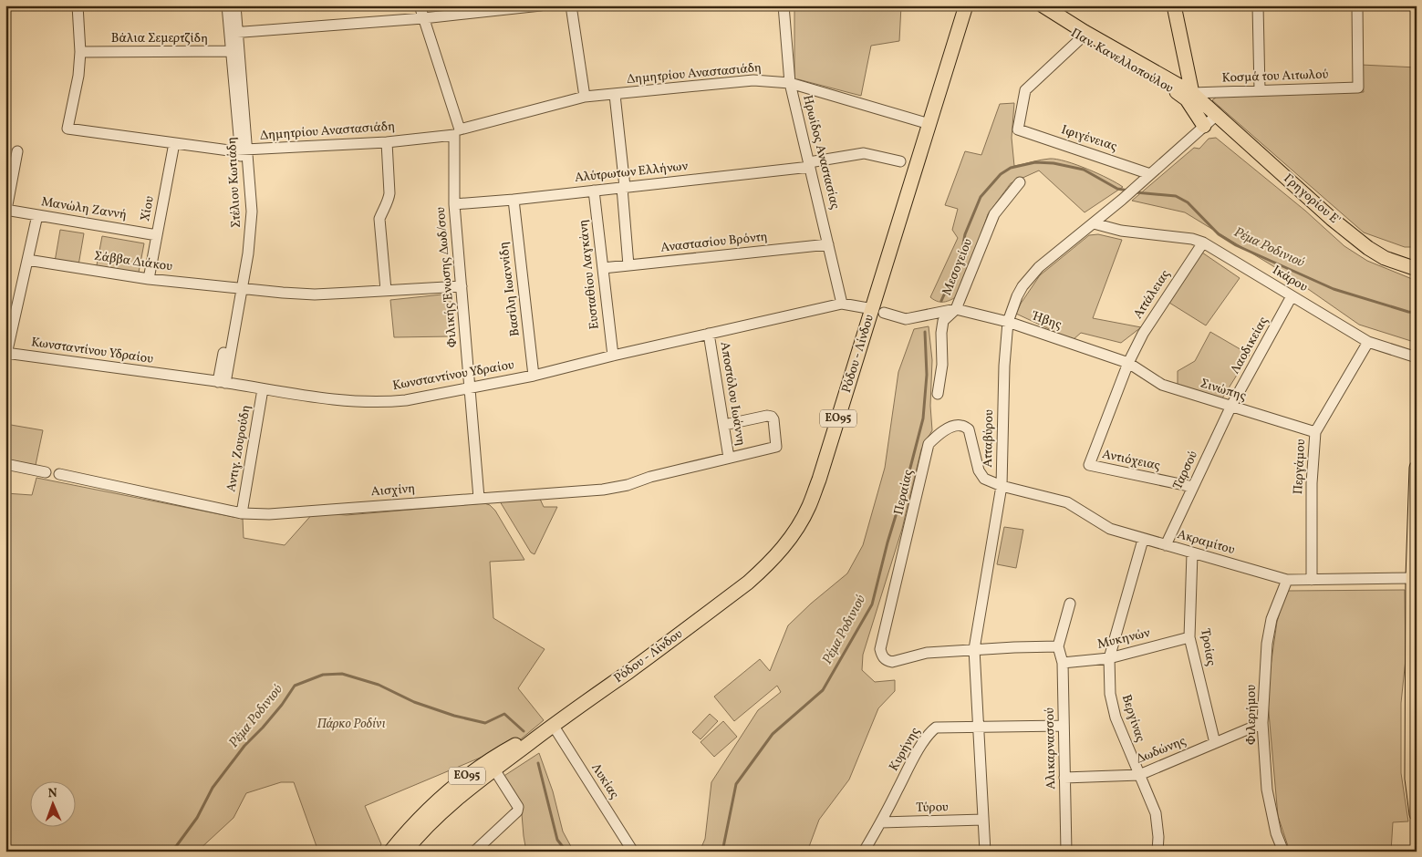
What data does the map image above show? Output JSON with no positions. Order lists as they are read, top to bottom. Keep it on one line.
{"streets":{"main road":["Παν. Κανελλοπούλου","Γρηγορίου Ε'","Ρόδου - Λίνδου","ΕΟ95"],"street":["Βάλια Σεμερτζίδη","Δημητρίου Αναστασιάδη","Κοσμά του Αιτωλού","Ιφιγένειας","Ηρωίδος Αναστασίας","Αλύτρωτων Ελλήνων","Στέλιου Κωτιάδη","Μανώλη Ζαννή","Χίου","Αναστασίου Βρόντη","Σάββα Διάκου","Μεσογείου","Ευσταθίου Λαγκάνη","Φιλικής Ένωσης Δωδ/σου","Ικάρου","Βασίλη Ιωαννίδη","Αττάλειας","Ήβης","Λαοδικείας","Κωνσταντίνου Υδραίου","Σινώπης","Αποστόλου Ιωάννη","Ατταβύρου","Αντιγ. Ζουρούδη","Αντιόχειας","Περγάμου","Ταρσού","Αισχίνη","Περαίας","Ακραμίτου","Μυκηνών","Τροίας","Φιλερήμου","Βεργίνας","Αλικαρνασσού","Κυρήνης","Δωδώνης","Λυκίας","Τύρου"]},"crossings":[["Βάλια Σεμερτζίδη","Δημητρίου Αναστασιάδη"],["Βάλια Σεμερτζίδη","Στέλιου Κωτιάδη"],["Παν. Κανελλοπούλου","Κοσμά του Αιτωλού"],["Παν. Κανελλοπούλου","Ιφιγένειας"],["Παν. Κανελλοπούλου","Γρηγορίου Ε'"],["Παν. Κανελλοπούλου","Ατταβύρου"],["Δημητρίου Αναστασιάδη","Ηρωίδος Αναστασίας"],["Δημητρίου Αναστασιάδη","Στέλιου Κωτιάδη"],["Δημητρίου Αναστασιάδη","Χίου"],["Δημητρίου Αναστασιάδη","Φιλικής Ένωσης Δωδ/σου"],["Δημητρίου Αναστασιάδη","Ρόδου - Λίνδου"],["Ιφιγένειας","Ατταβύρου"],["Ηρωίδος Αναστασίας","Αλύτρωτων Ελλήνων"],["Ηρωίδος Αναστασίας","Αναστασίου Βρόντη"],["Ηρωίδος Αναστασίας","Κωνσταντίνου Υδραίου"],["Αλύτρωτων Ελλήνων","Ευσταθίου Λαγκάνη"],["Αλύτρωτων Ελλήνων","Φιλικής Ένωσης Δωδ/σου"],["Αλύτρωτων Ελλήνων","Βασίλη Ιωαννίδη"],["Στέλιου Κωτιάδη","Σάββα Διάκου"],["Στέλιου Κωτιάδη","Κωνσταντίνου Υδραίου"],["Γρηγορίου Ε'","Ατταβύρου"],["Μανώλη Ζαννή","Χίου"],["Χίου","Σάββα Διάκου"],["Αναστασίου Βρόντη","Ευσταθίου Λαγκάνη"],["Σάββα Διάκου","Φιλικής Ένωσης Δωδ/σου"],["Μεσογείου","Ήβης"],["Μεσογείου","Κωνσταντίνου Υδραίου"],["Ευσταθίου Λαγκάνη","Κωνσταντίνου Υδραίου"],["Φιλικής Ένωσης Δωδ/σου","Κωνσταντίνου Υδραίου"],["Φιλικής Ένωσης Δωδ/σου","Αισχίνη"],["Ικάρου","Αττάλειας"],["Ικάρου","Λαοδικείας"],["Ικάρου","Ατταβύρου"],["Ικάρου","Περγάμου"],["Βασίλη Ιωαννίδη","Κωνσταντίνου Υδραίου"],["Αττάλειας","Ήβης"],["Αττάλειας","Σινώπης"],["Αττάλειας","Αντιόχειας"],["Ήβης","Κωνσταντίνου Υδραίου"],["Ήβης","Σινώπης"],["Ήβης","Ατταβύρου"],["Ήβης","Αντιόχειας"],["Λαοδικείας","Σινώπης"],["Λαοδικείας","Ταρσού"],["Κωνσταντίνου Υδραίου","Ρόδου - Λίνδου"],["Κωνσταντίνου Υδραίου","Αποστόλου Ιωάννη"],["Κωνσταντίνου Υδραίου","Αντιγ. Ζουρούδη"],["Ρόδου - Λίνδου","Λυκίας"],["Σινώπης","Αντιόχειας"],["Σινώπης","Περγάμου"],["Σινώπης","Ταρσού"],["Αποστόλου Ιωάννη","Αισχίνη"],["Ατταβύρου","Περαίας"],["Ατταβύρου","Ακραμίτου"],["Ατταβύρου","Κυρήνης"],["Ατταβύρου","Τύρου"],["Αντιγ. Ζουρούδη","Αισχίνη"],["Αντιόχειας","Ταρσού"],["Περγάμου","Ακραμίτου"],["Ταρσού","Ακραμίτου"],["Περαίας","Ακραμίτου"],["Ακραμίτου","Τροίας"],["Ακραμίτου","Φιλερήμου"],["Ακραμίτου","Βεργίνας"],["Μυκηνών","Τροίας"],["Μυκηνών","Βεργίνας"],["Μυκηνών","Αλικαρνασσού"],["Τροίας","Δωδώνης"],["Φιλερήμου","Δωδώνης"],["Βεργίνας","Δωδώνης"],["Αλικαρνασσού","Κυρήνης"],["Αλικαρνασσού","Δωδώνης"],["Κυρήνης","Τύρου"]],"water":["Ρέμα Ροδινιού"],"parks":["Πάρκο Ροδίνι"],"north":"top"}
